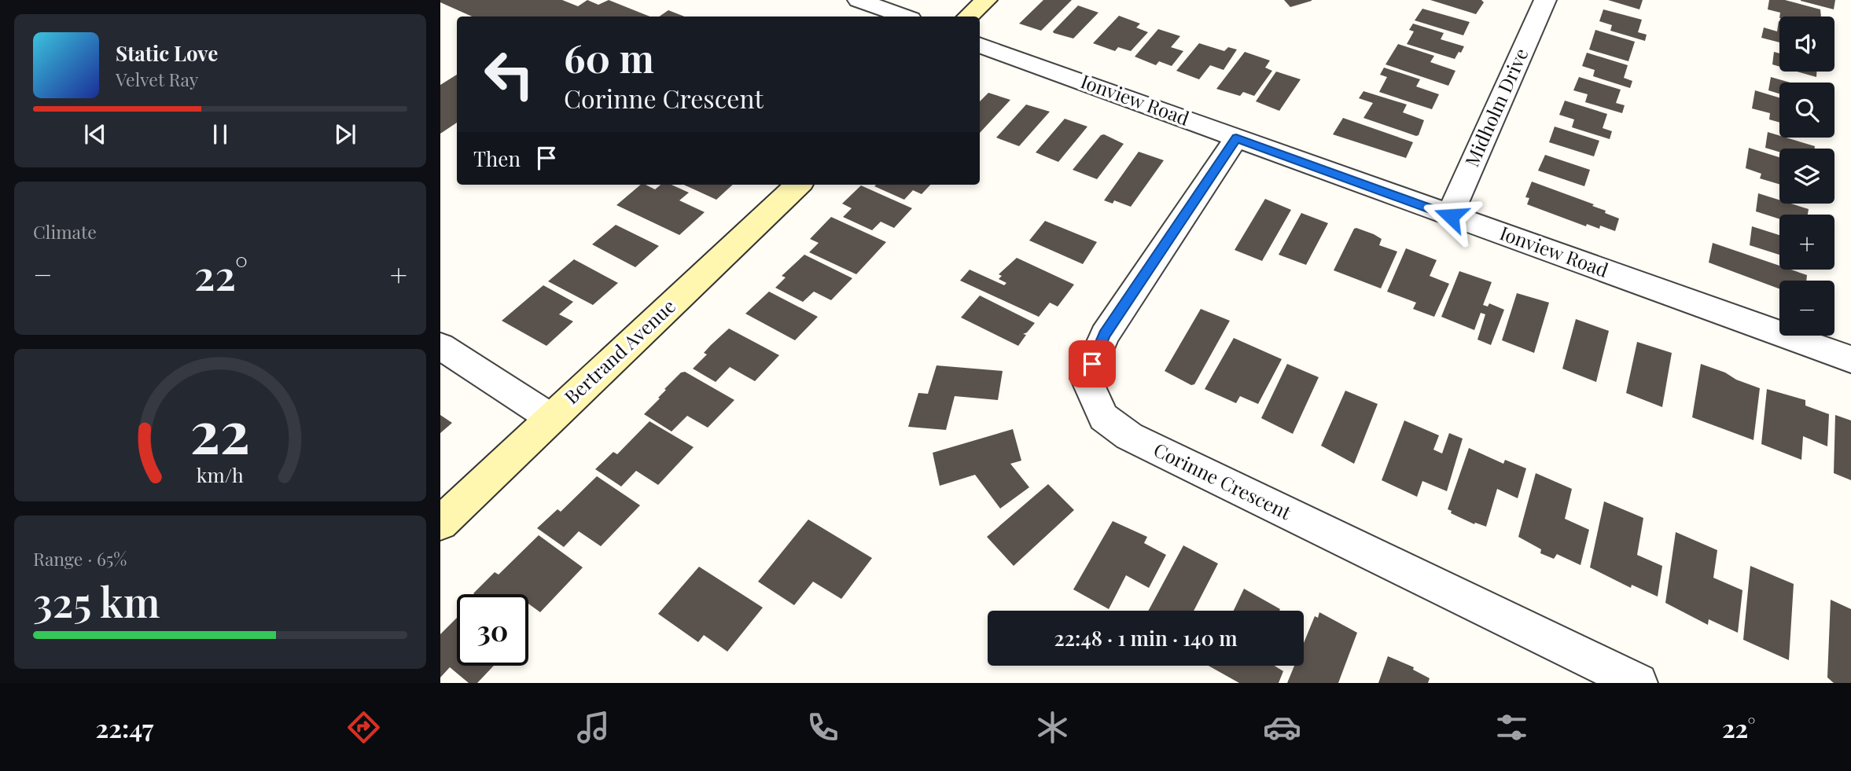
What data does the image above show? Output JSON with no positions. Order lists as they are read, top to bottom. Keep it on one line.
{"streets":{"street":["Ionview Road","Midholm Drive","Bertrand Avenue","Corinne Crescent"]},"crossings":[["Ionview Road","Midholm Drive"],["Ionview Road","Corinne Crescent"]],"page":{"map_buttons":["+","−"],"turn":["60 m","Corinne Crescent"],"song":["Static Love","Velvet Ray"],"then":"Then","tile":["Climate",["Range · 65%","325 km"]],"heat":["−","22°","+"],"limit":"30","trip":"22:48 · 1 min · 140 m","tabs":["22:47","22°"],"gauge":["22","km/h"]}}
